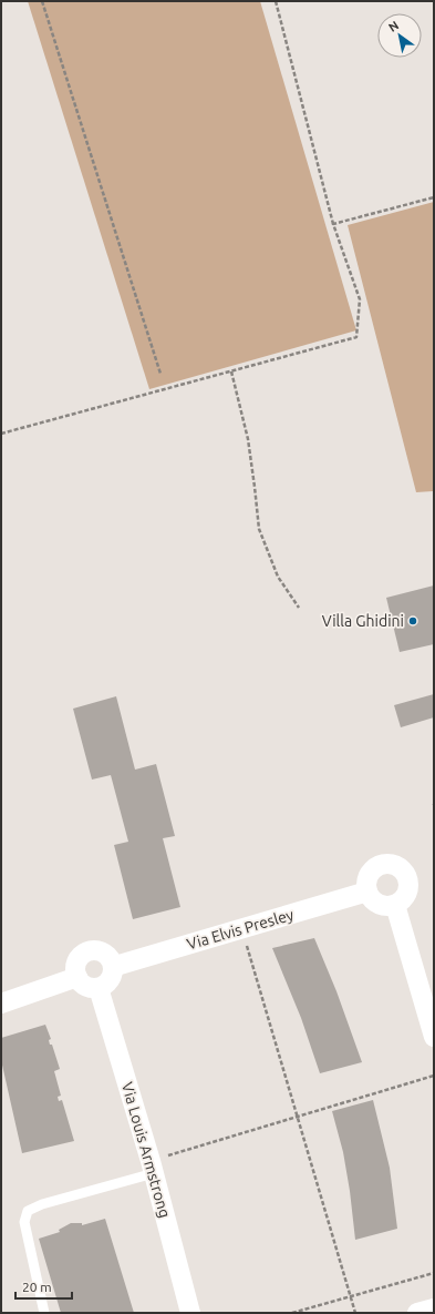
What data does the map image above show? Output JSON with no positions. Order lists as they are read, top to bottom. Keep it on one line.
{"streets":{"street":["Via Elvis Presley","Via Louis Armstrong"]},"crossings":[["Via Elvis Presley","Via Louis Armstrong"]],"places":["Villa Ghidini"],"scale_bar":"20 m","north":"top left"}
